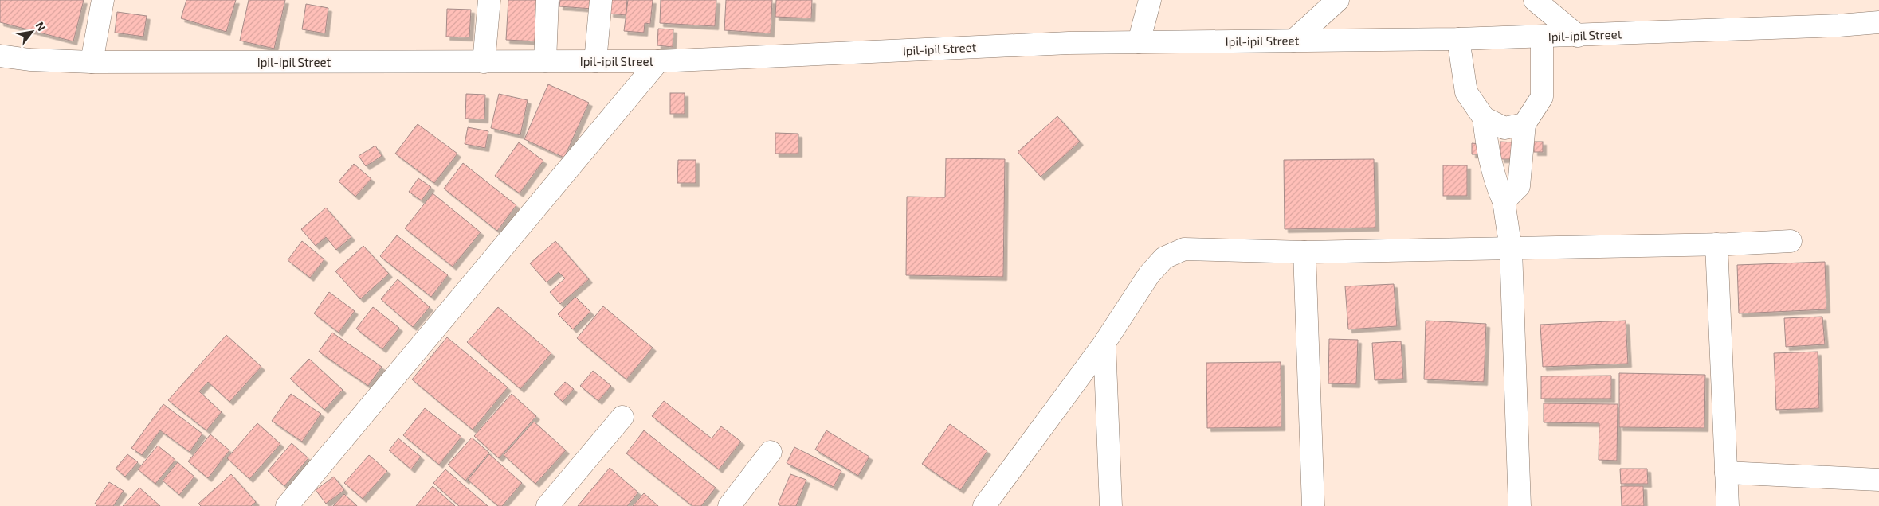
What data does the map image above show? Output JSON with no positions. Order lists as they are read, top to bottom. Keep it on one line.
{"streets":{"street":["Ipil-ipil Street"]},"north":"top right"}
